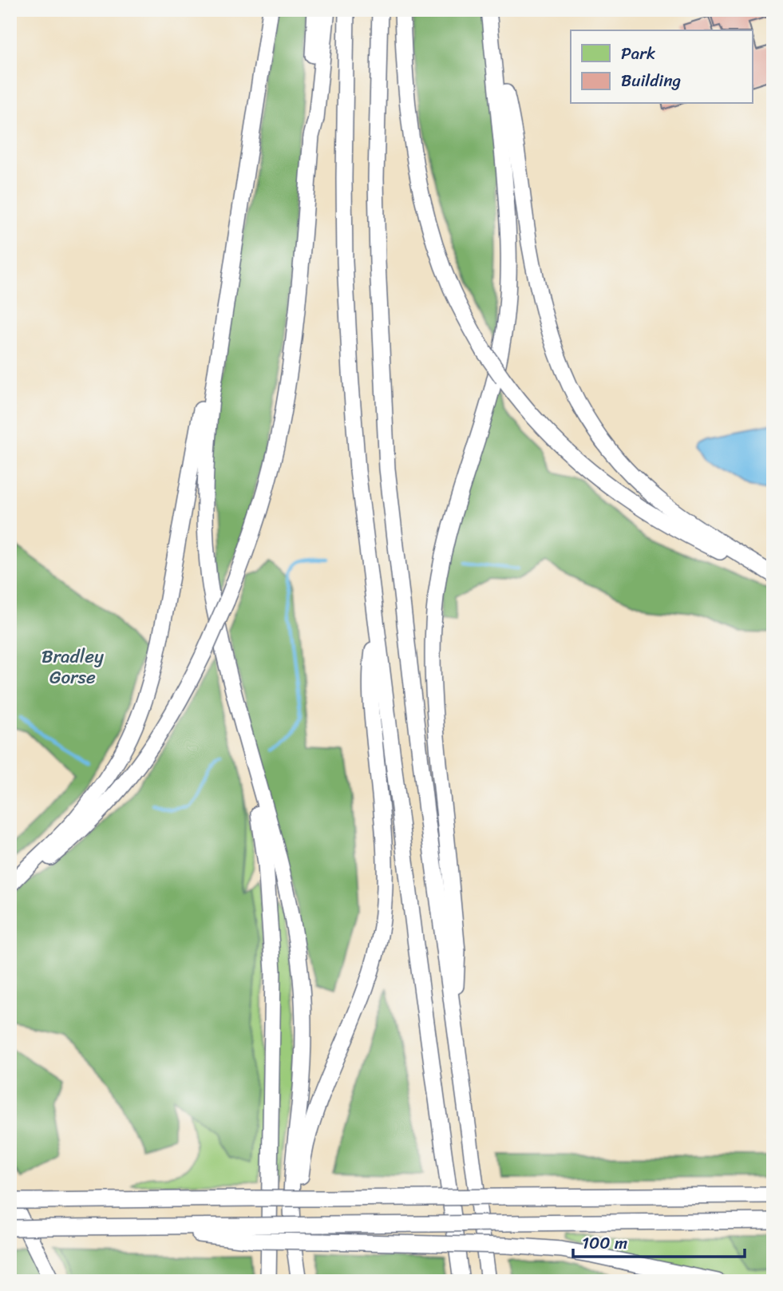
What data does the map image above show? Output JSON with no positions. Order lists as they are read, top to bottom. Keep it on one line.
{"parks":["Bradley Gorse"],"legend":["Park","Building"],"scale_bar":"100 m"}
